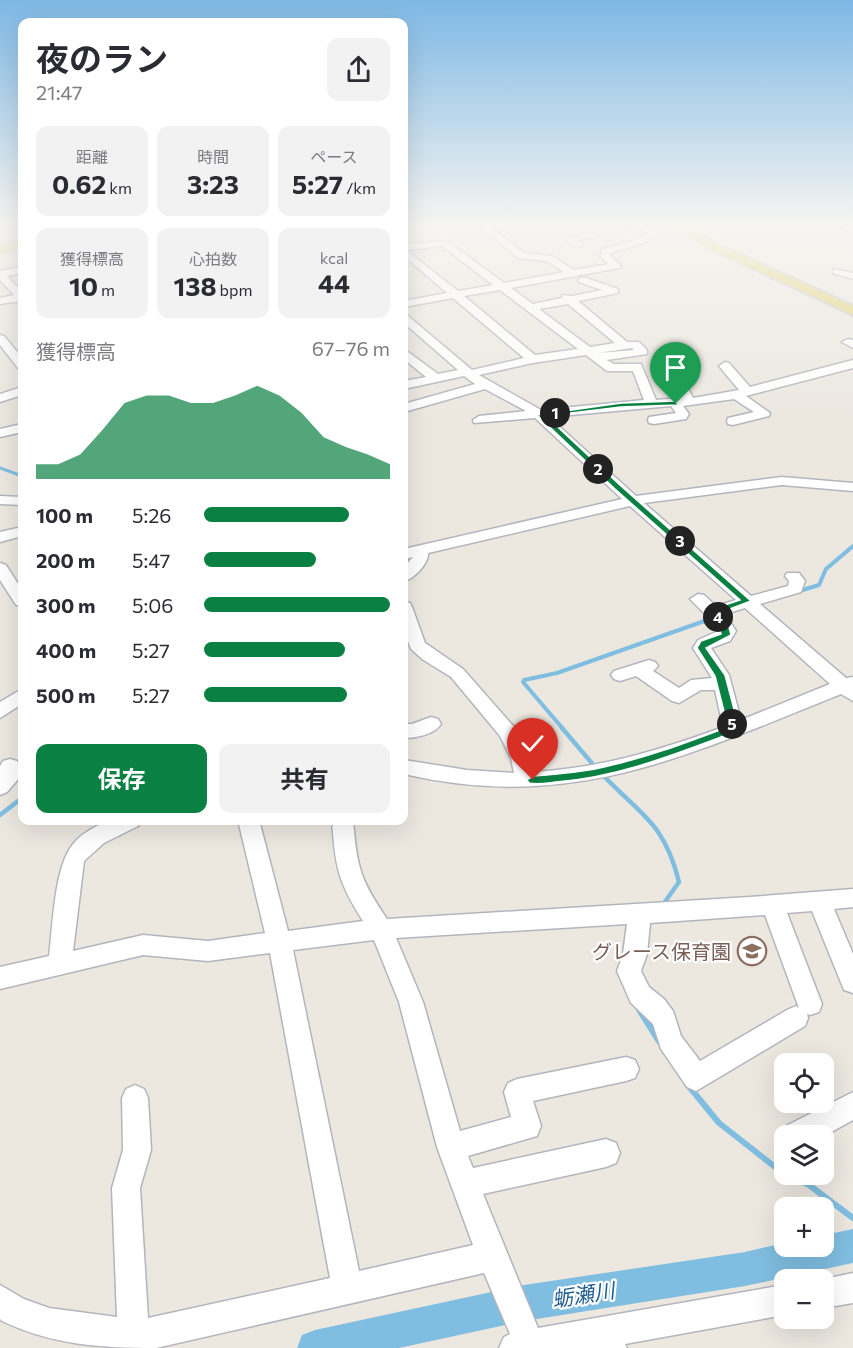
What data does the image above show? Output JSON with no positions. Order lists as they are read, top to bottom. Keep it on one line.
{"water":["蛎瀬川"],"places":{"school or university":["グレース保育園"]},"page":{"heading":["夜のラン","21:47"],"stats":[["距離","0.62 km"],["時間","3:23"],["ペース","5:27 /km"],["獲得標高","10 m"],["心拍数","138 bpm"],["kcal","44"]],"chart":["獲得標高","67–76 m"],"pins":["1","2","3","4","5"],"list":[{"name":"100 m","note":"5:26"},{"name":"200 m","note":"5:47"},{"name":"300 m","note":"5:06"},{"name":"400 m","note":"5:27"},{"name":"500 m","note":"5:27"}],"buttons":["保存","共有"],"map_buttons":["+","−"]}}
